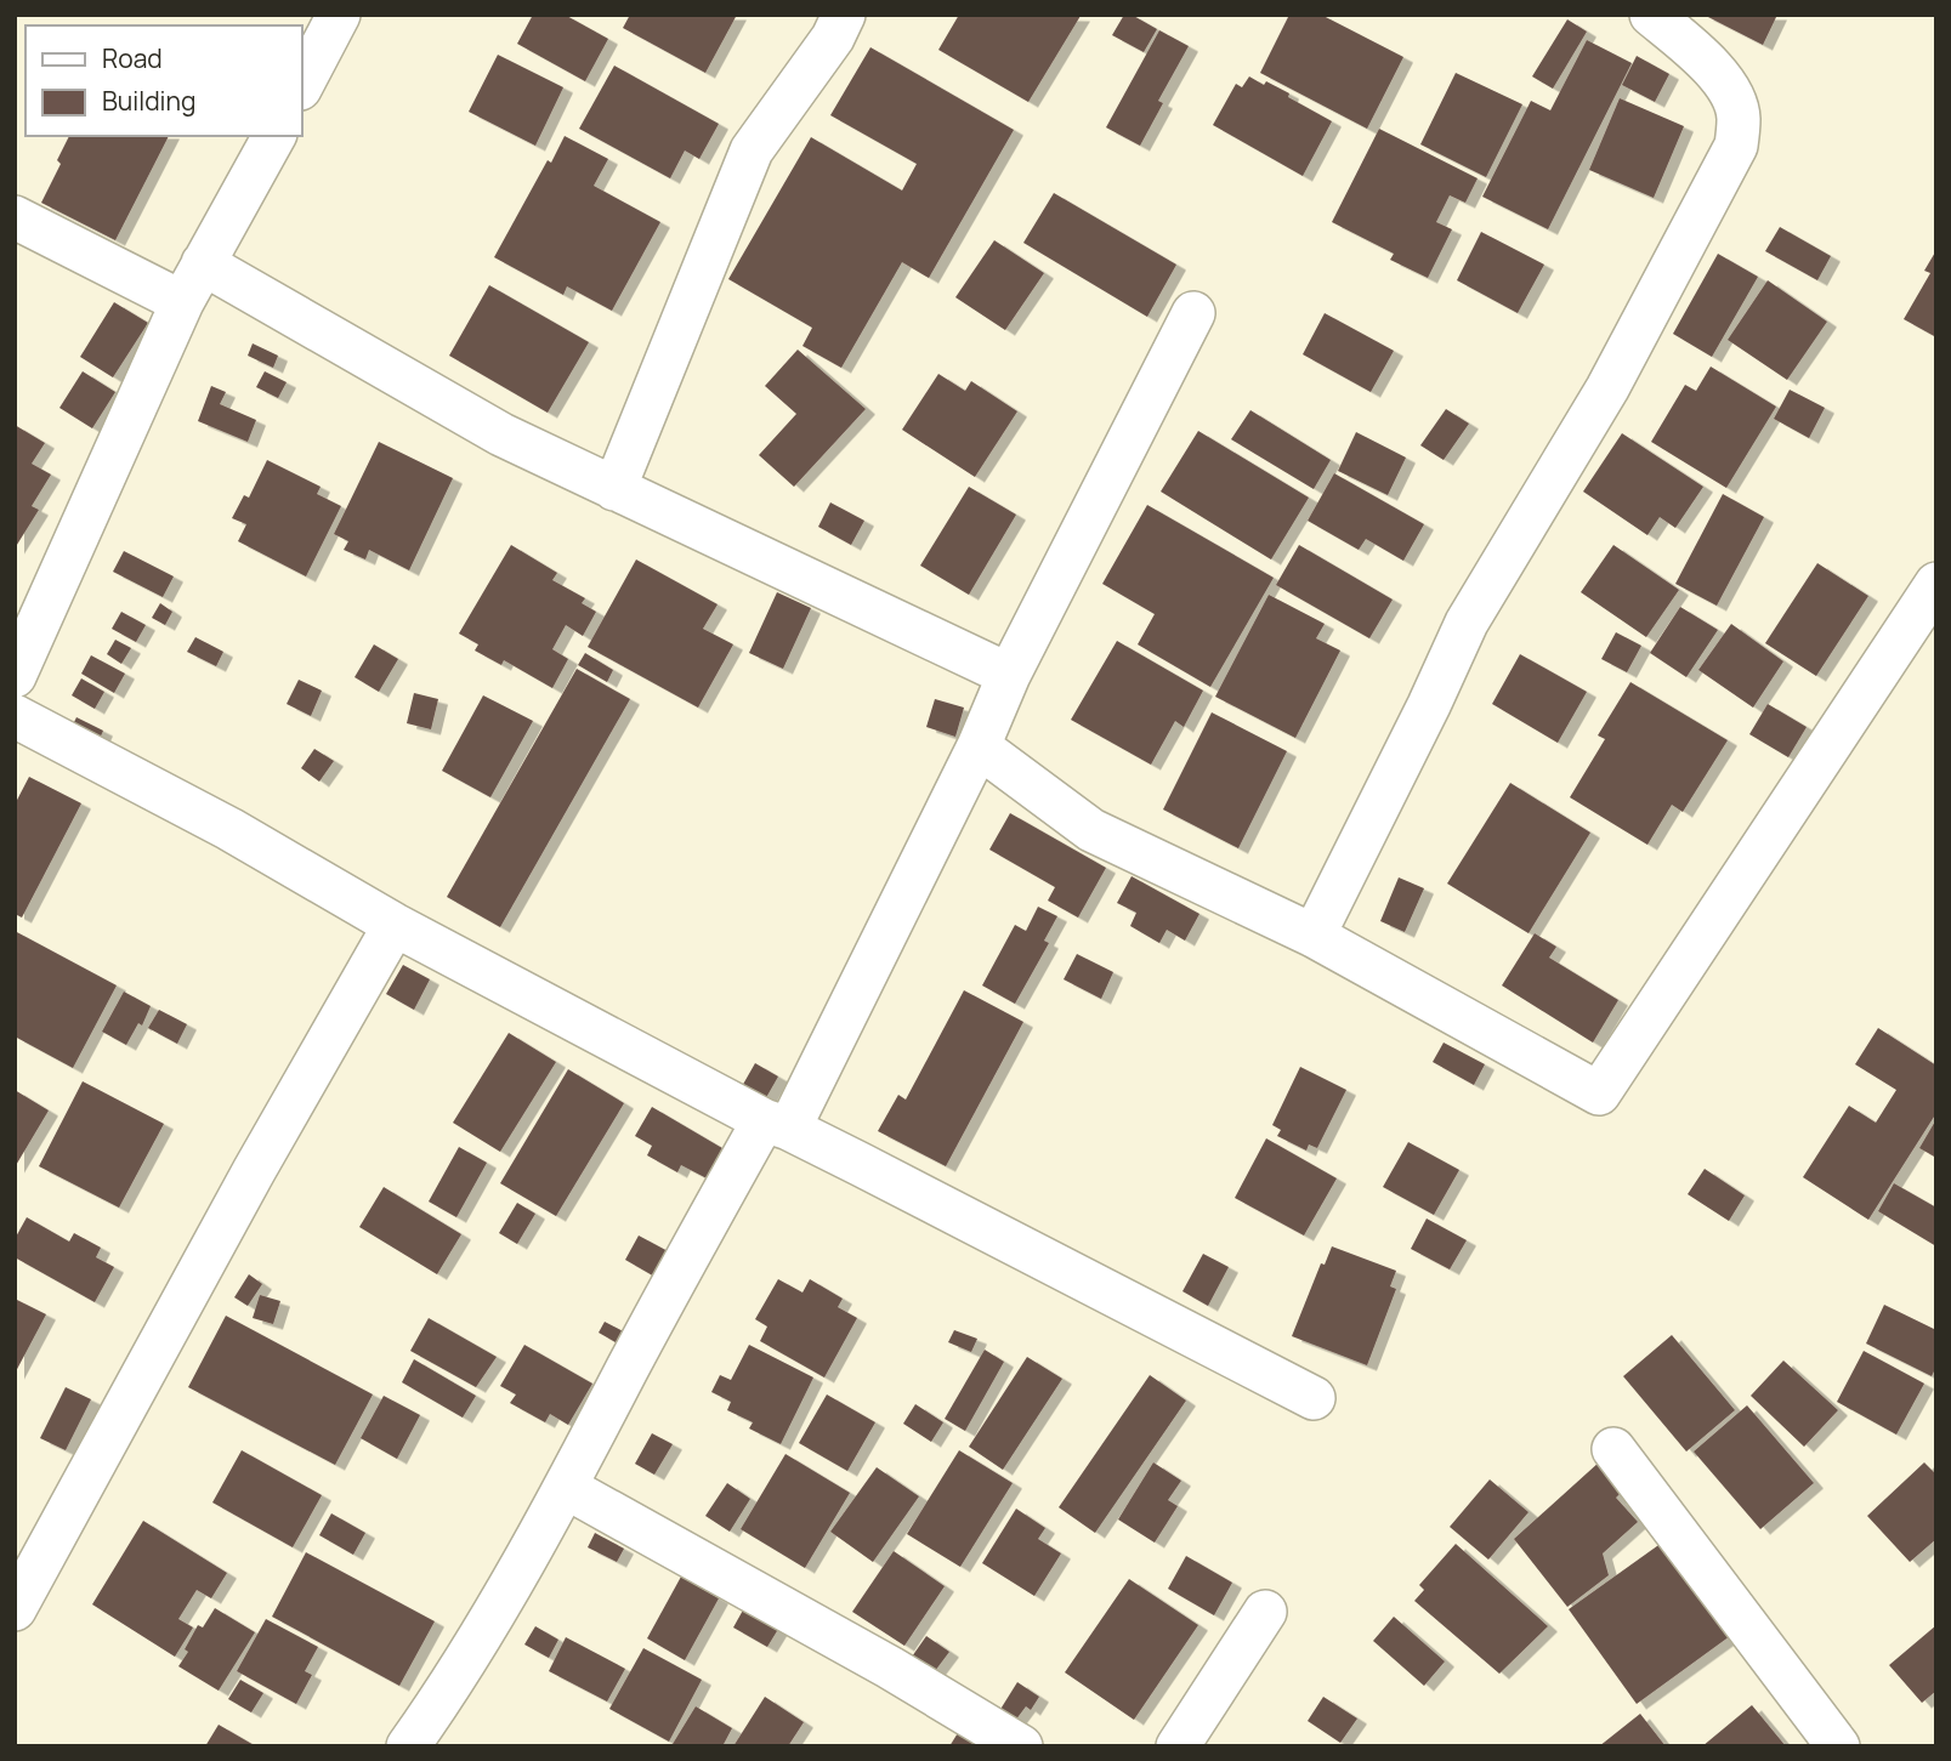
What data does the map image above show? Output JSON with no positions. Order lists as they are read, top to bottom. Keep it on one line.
{"legend":["Road","Building"]}
